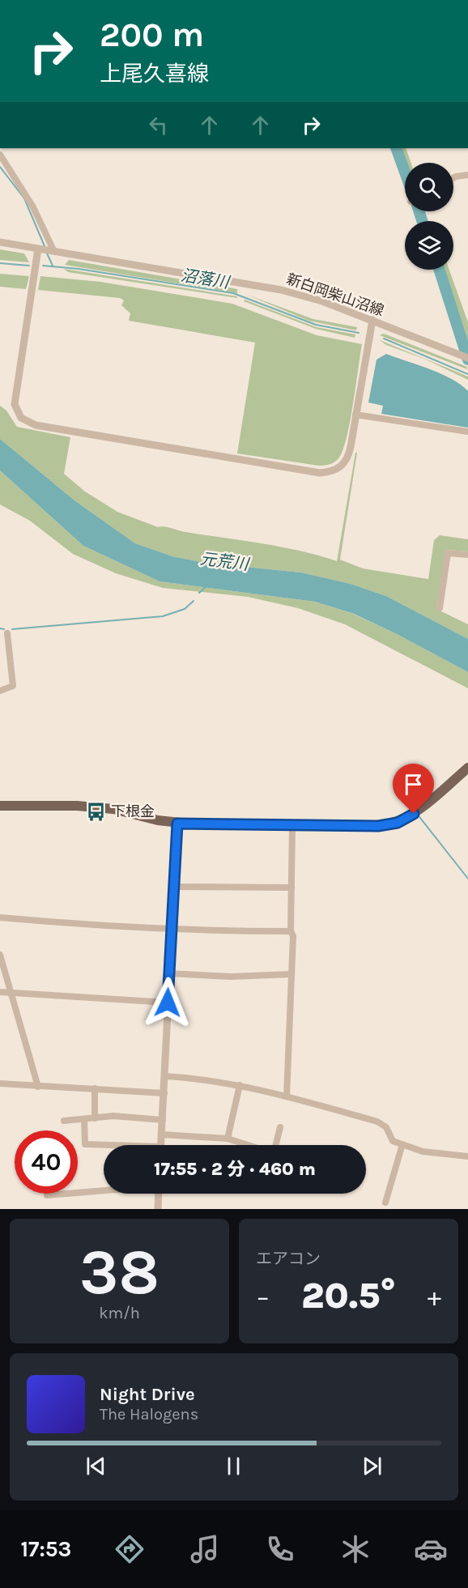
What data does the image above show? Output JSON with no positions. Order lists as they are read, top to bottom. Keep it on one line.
{"streets":{"street":["新白岡柴山沼線"]},"water":["沼落川","元荒川"],"places":{"bus stop":["下根金"]},"page":{"turn":["200 m","上尾久喜線"],"limit":"40","trip":"17:55 · 2 分 · 460 m","tile":[["38","km/h"],"エアコン"],"heat":["−","20.5°","+"],"song":["Night Drive","The Halogens"],"tabs":"17:53"}}
